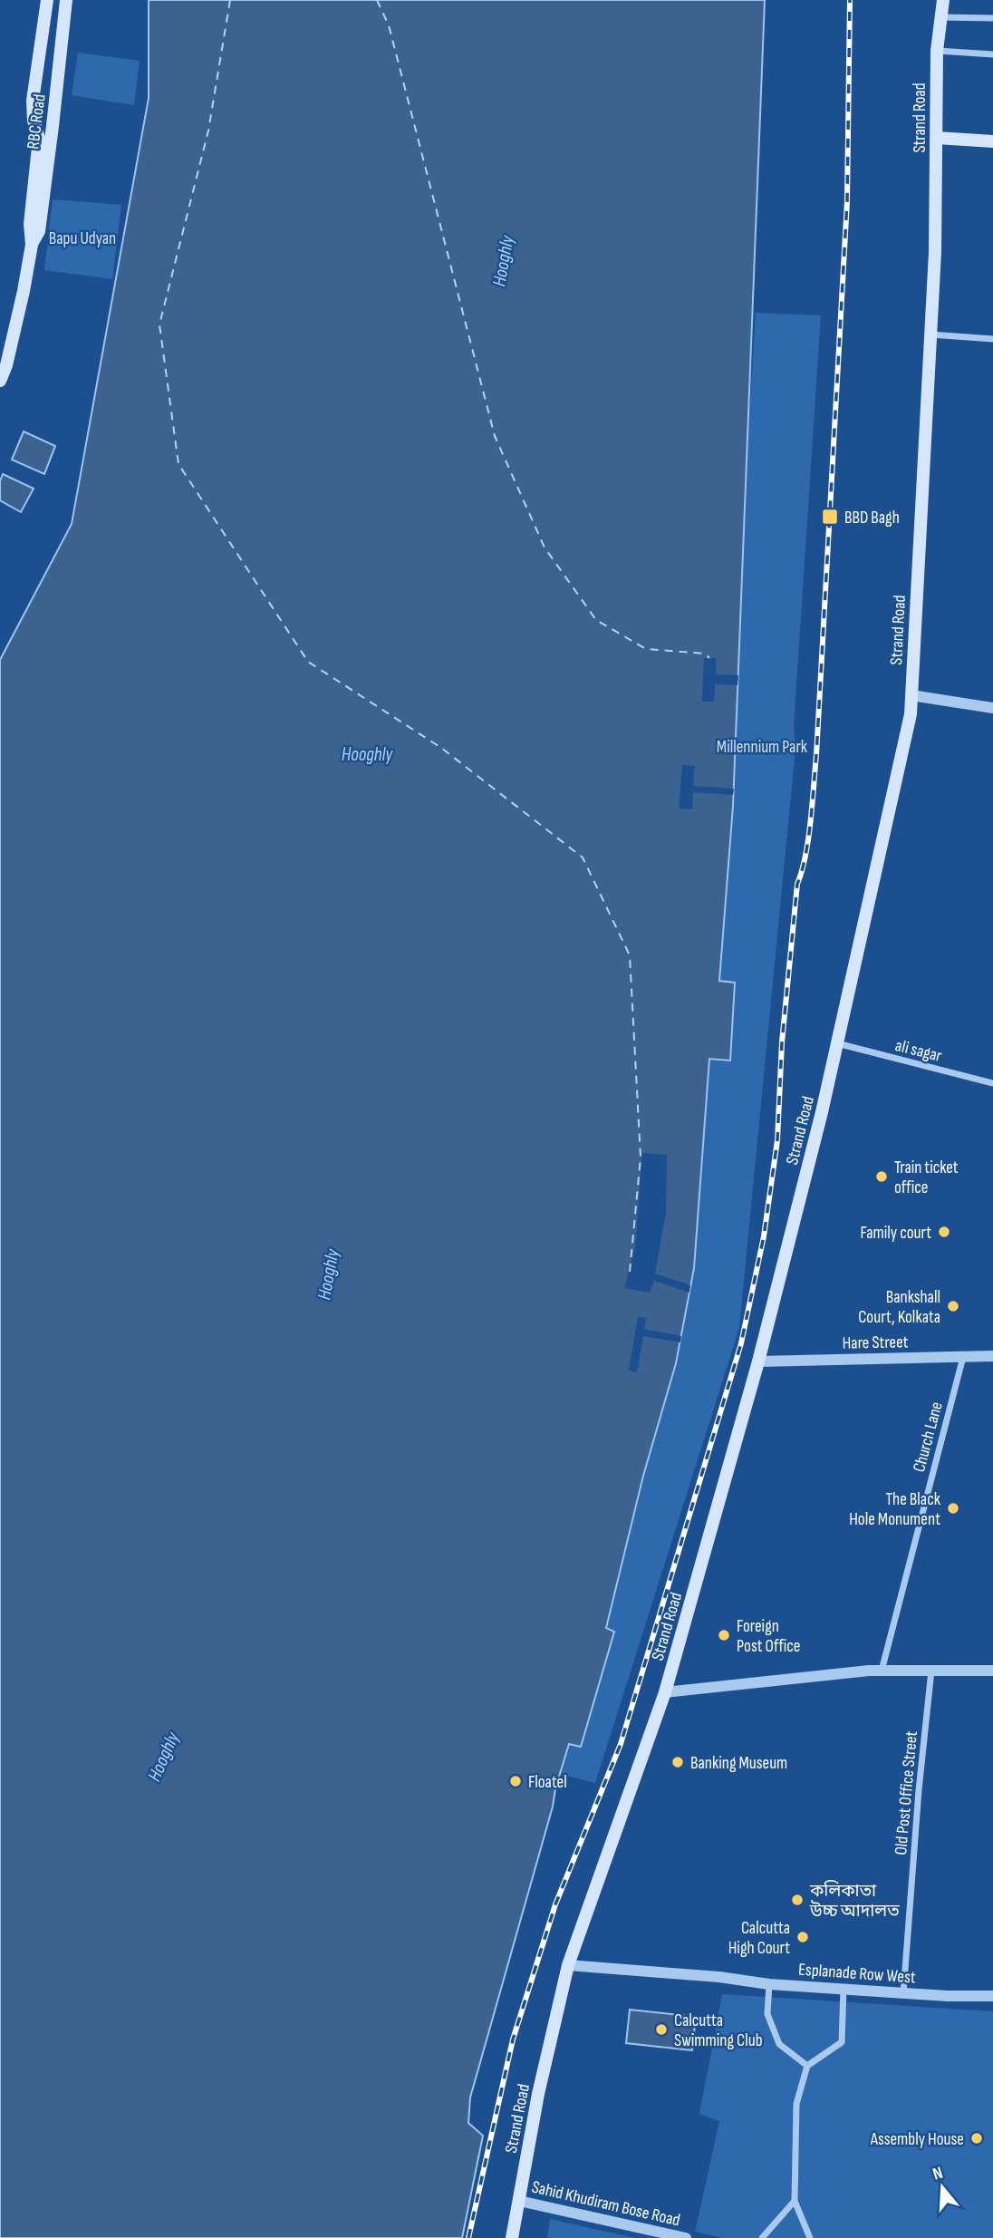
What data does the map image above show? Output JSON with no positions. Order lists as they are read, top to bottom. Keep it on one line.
{"streets":{"main road":["Strand Road","RBC Road"],"street":["ali sagar","Hare Street","Church Lane","Old Post Office Street","Esplanade Row West","Sahid Khudiram Bose Road"]},"crossings":[["Strand Road","ali sagar"],["Strand Road","Hare Street"],["Strand Road","Esplanade Row West"],["Strand Road","Sahid Khudiram Bose Road"],["Hare Street","Church Lane"],["Old Post Office Street","Esplanade Row West"]],"water":["Hooghly"],"parks":["Bapu Udyan","Millennium Park"],"places":{"transit":["BBD Bagh"],"other":["Train ticket office","Family court","Bankshall Court, Kolkata","The Black Hole Monument","Foreign Post Office","Banking Museum","Floatel","কলিকাতা উচ্চ আদালত","Calcutta High Court","Calcutta Swimming Club","Assembly House"]},"north":"top"}
